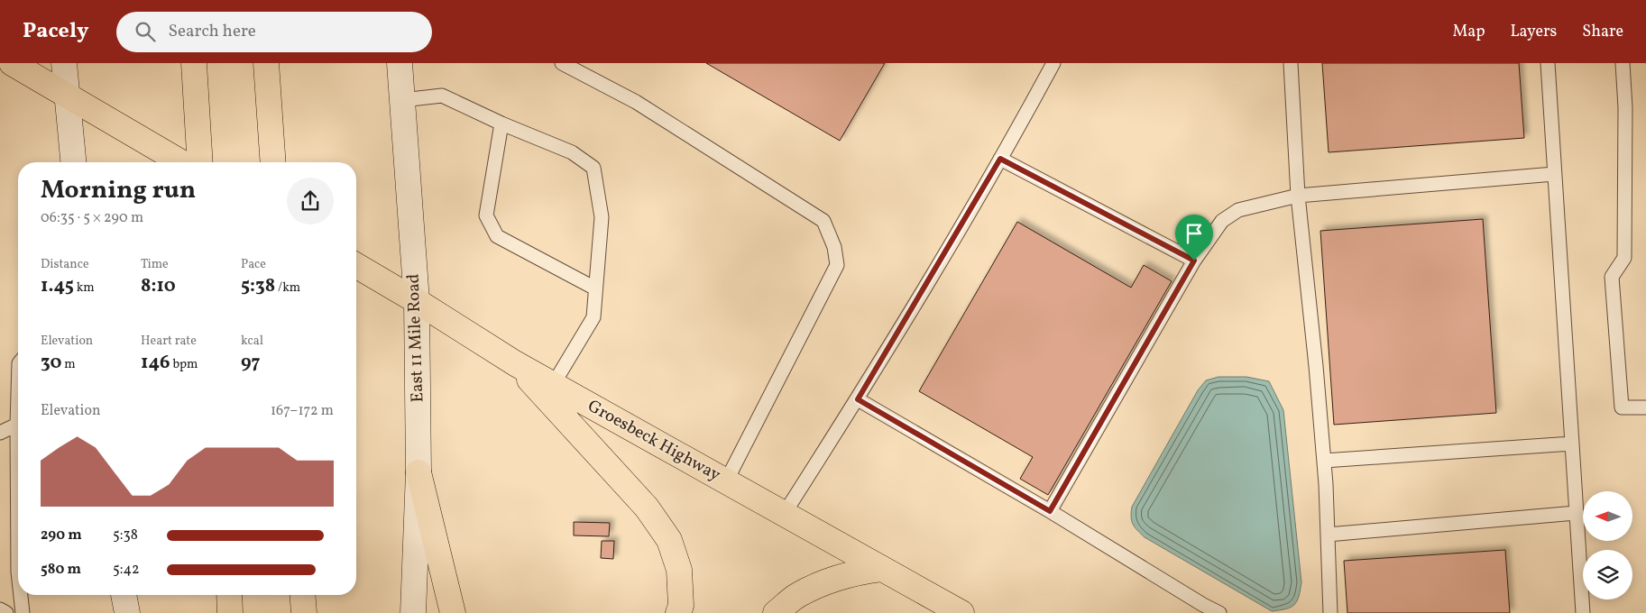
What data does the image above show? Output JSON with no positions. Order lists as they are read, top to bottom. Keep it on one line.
{"streets":{"main road":["East 11 Mile Road","Groesbeck Highway"]},"crossings":[["East 11 Mile Road","Groesbeck Highway"]],"north":"left","page":{"header":"Pacely","search":"Search here","nav":["Map","Layers","Share"],"heading":["Morning run","06:35 · 5 × 290 m"],"stats":[["Distance","1.45 km"],["Time","8:10"],["Pace","5:38 /km"],["Elevation","30 m"],["Heart rate","146 bpm"],["kcal","97"]],"chart":["Elevation","167–172 m"],"list":[{"name":"290 m","note":"5:38"},{"name":"580 m","note":"5:42"}]}}
